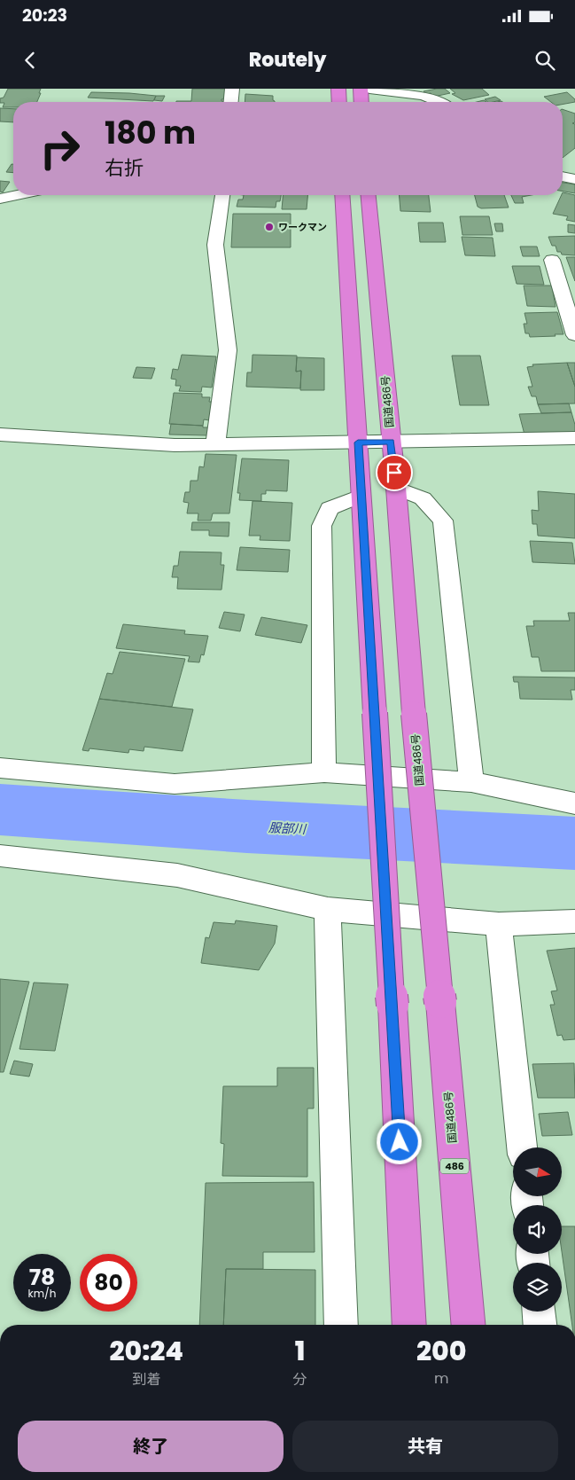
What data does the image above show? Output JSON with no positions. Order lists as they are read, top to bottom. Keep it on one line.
{"streets":{"highway":["国道486号","486"]},"water":["服部川"],"places":["ワークマン"],"north":"right","page":{"status":"20:23","header":"Routely","turn":["180 m","右折"],"speed":"78 km/h","limit":"80","eta":["20:24","到着","1","分","200","m"],"buttons":["終了","共有"]}}
